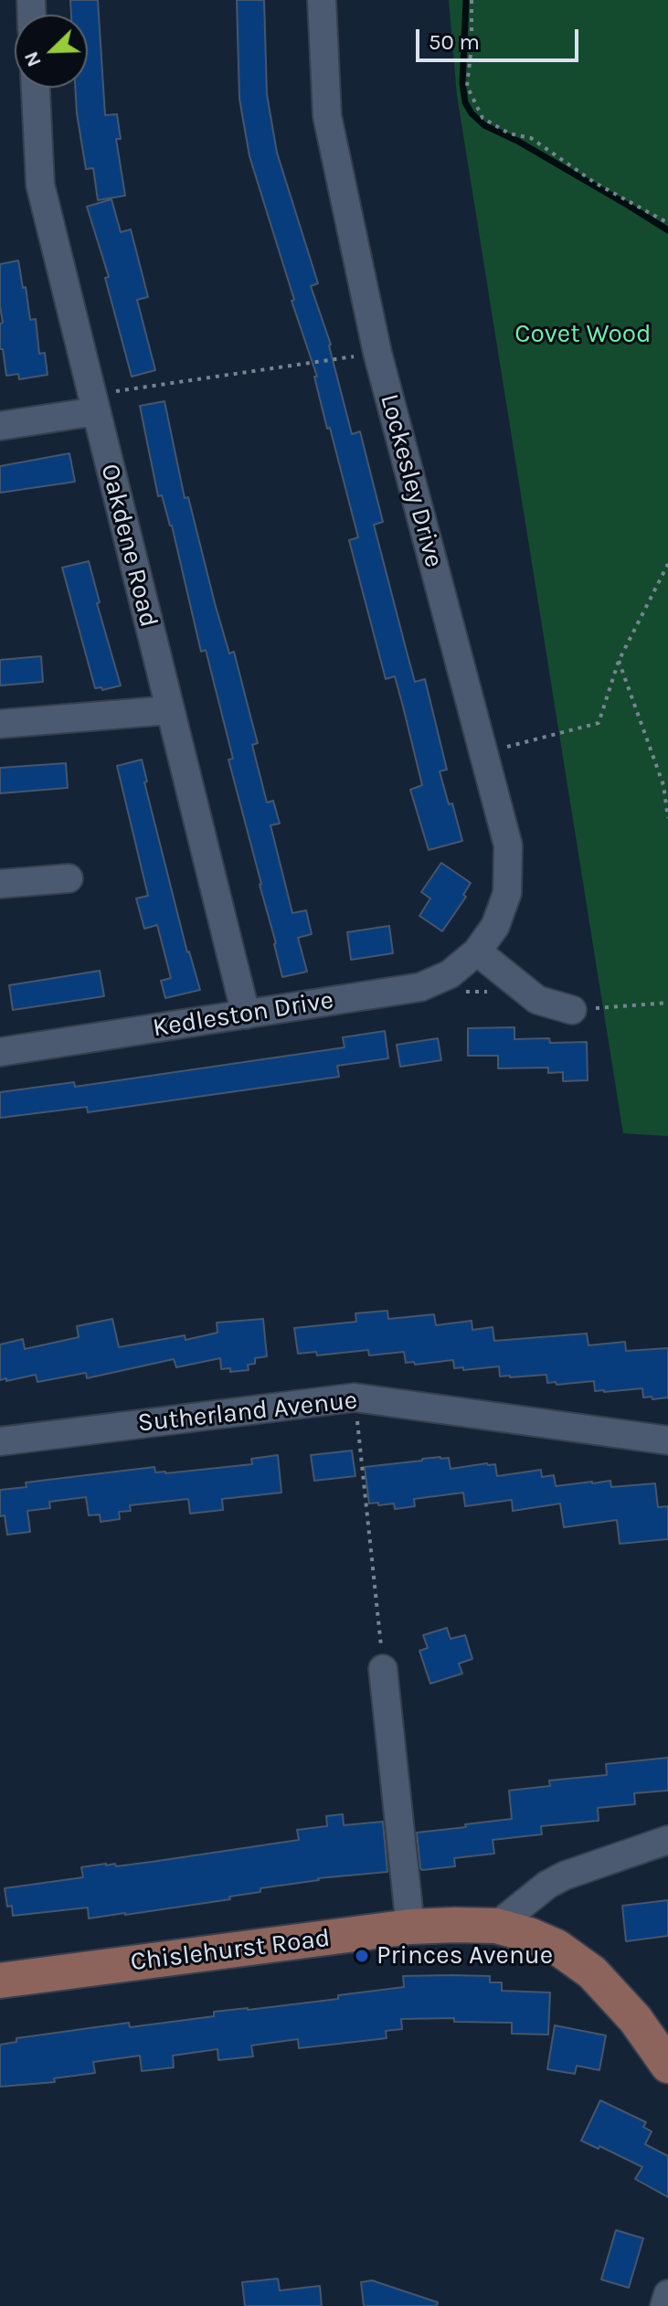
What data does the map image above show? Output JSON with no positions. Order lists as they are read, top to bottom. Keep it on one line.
{"streets":{"main road":["Chislehurst Road"],"street":["Lockesley Drive","Oakdene Road","Kedleston Drive","Sutherland Avenue"]},"crossings":[["Lockesley Drive","Kedleston Drive"],["Oakdene Road","Kedleston Drive"]],"parks":["Covet Wood"],"places":["Princes Avenue"],"scale_bar":"50 m","north":"bottom left"}
